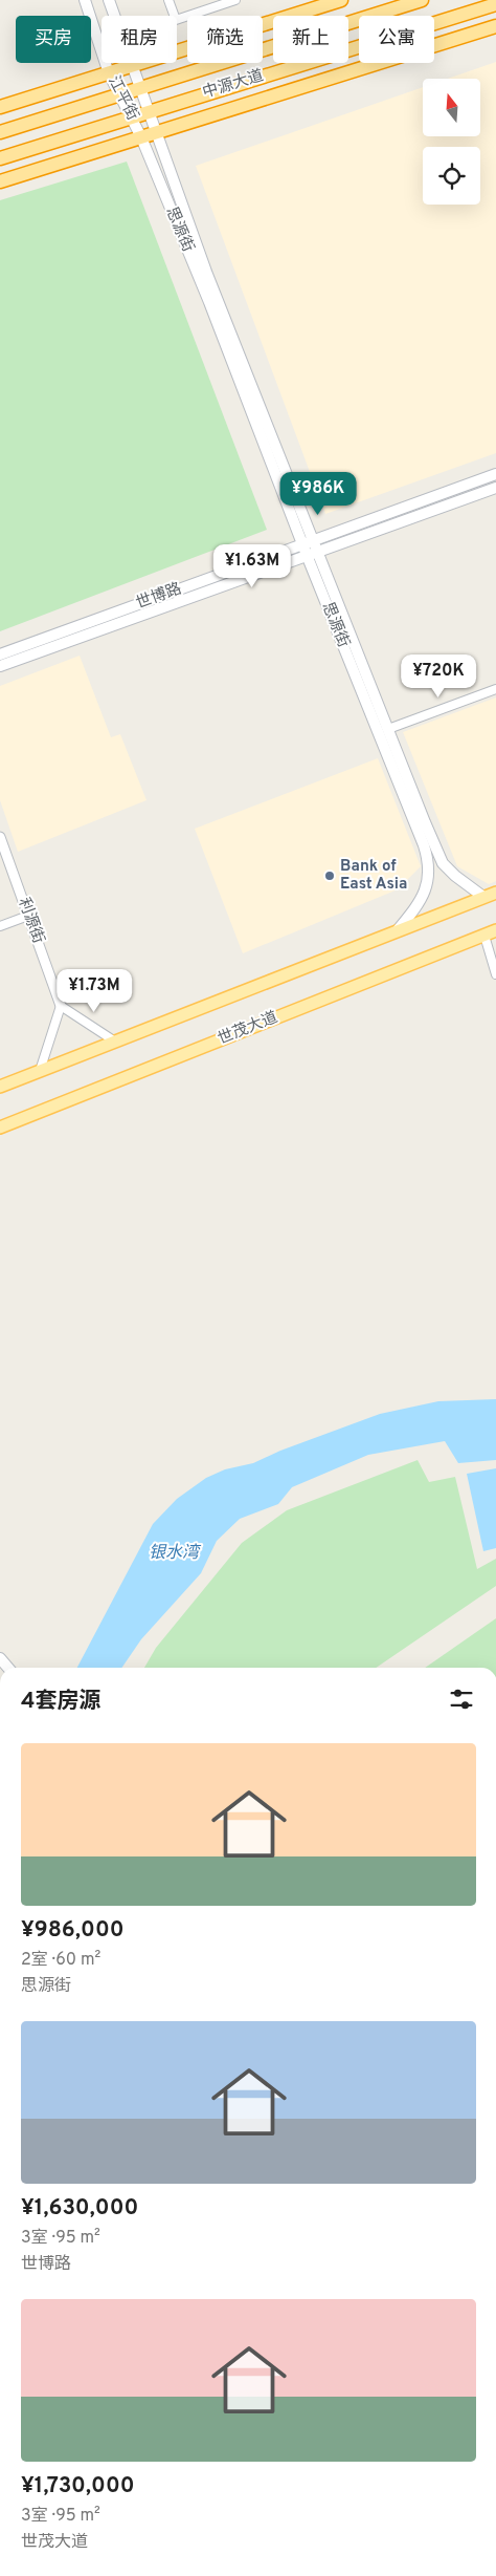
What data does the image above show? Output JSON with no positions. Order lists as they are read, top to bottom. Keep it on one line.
{"streets":{"highway":["中源大道"],"main road":["江平街","思源街","世博路","世茂大道"],"street":["利源街"]},"crossings":[["中源大道","江平街"],["江平街","思源街"],["思源街","世博路"]],"water":["银水湾"],"places":["Bank of East Asia"],"north":"top","page":{"chip":["买房","租房","筛选","新上","公寓"],"price":["¥986K","¥1.63M","¥720K","¥1.73M"],"heading":"4套房源","list":[{"name":"¥986,000","note":"2室 · 60 m² · 思源街"},{"name":"¥1,630,000","note":"3室 · 95 m² · 世博路"},{"name":"¥1,730,000","note":"3室 · 95 m² · 世茂大道"}]}}
